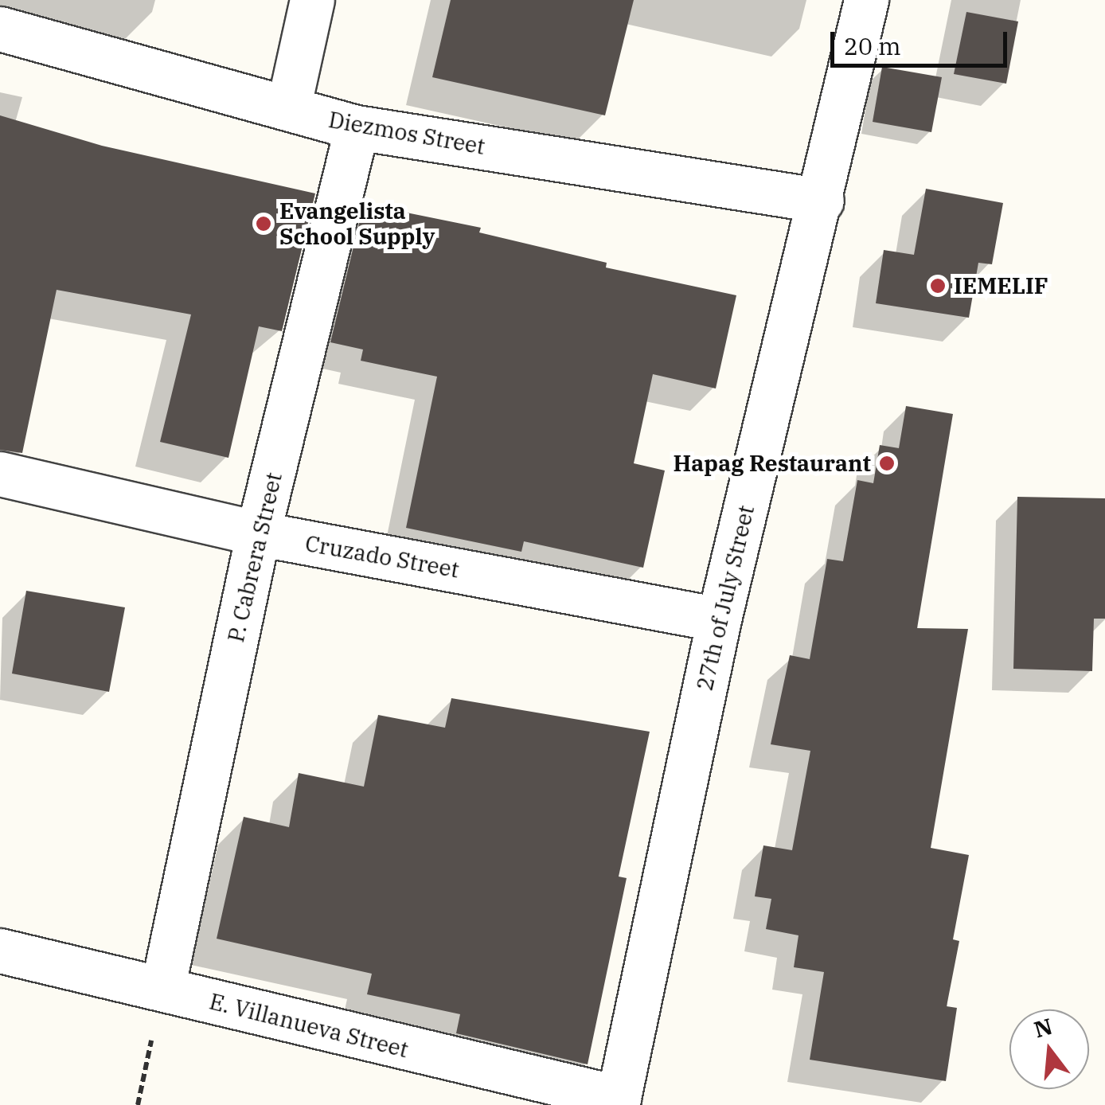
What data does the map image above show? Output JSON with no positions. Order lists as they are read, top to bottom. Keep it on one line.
{"streets":{"street":["Diezmos Street","Cruzado Street","P. Cabrera Street","27th of July Street","E. Villanueva Street"]},"crossings":[["Diezmos Street","P. Cabrera Street"],["Diezmos Street","27th of July Street"],["Cruzado Street","P. Cabrera Street"],["Cruzado Street","27th of July Street"],["P. Cabrera Street","E. Villanueva Street"],["27th of July Street","E. Villanueva Street"]],"places":["Evangelista School Supply","IEMELIF","Hapag Restaurant"],"scale_bar":"20 m","north":"top"}
